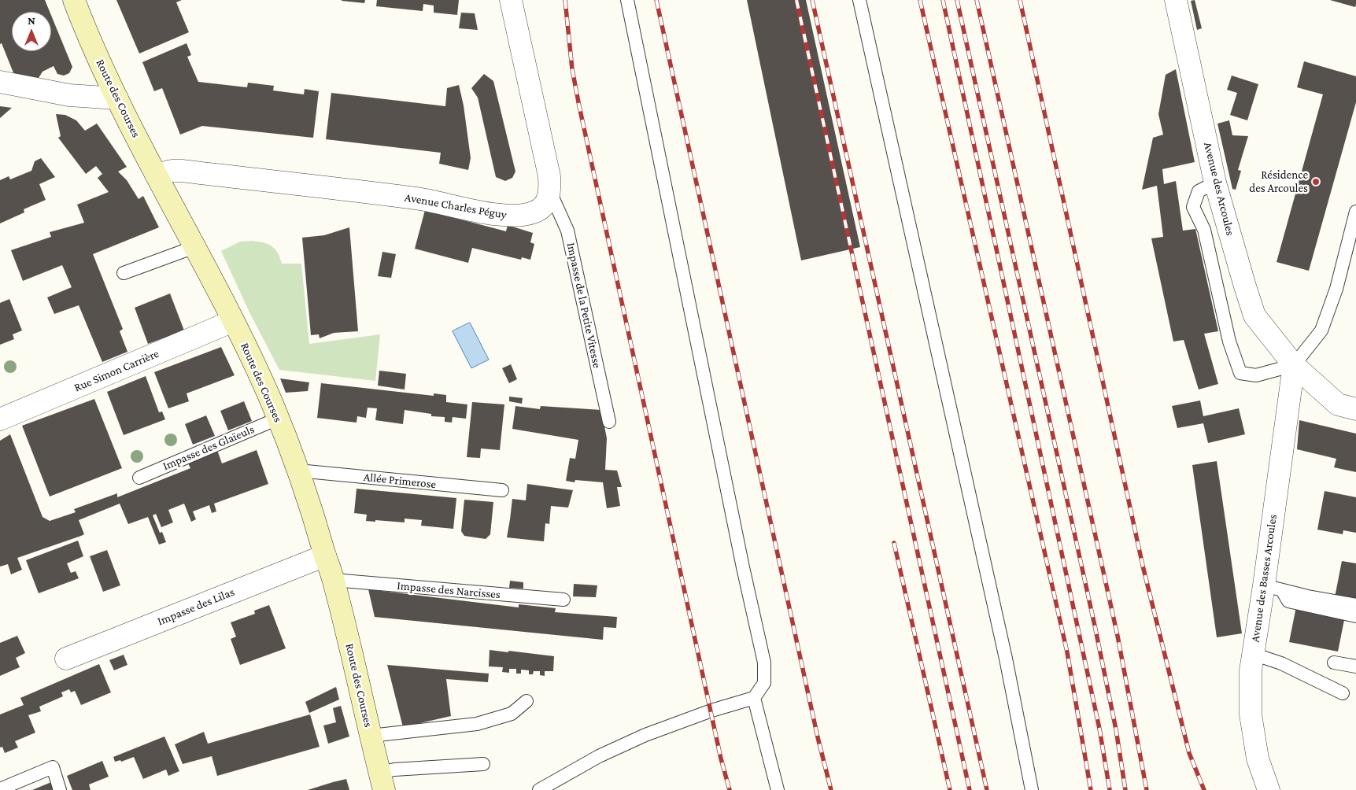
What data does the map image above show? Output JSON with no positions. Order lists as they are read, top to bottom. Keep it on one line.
{"streets":{"street":["Route des Courses","Avenue des Arcoules","Avenue Charles Péguy","Rue Simon Carrière","Avenue des Basses Arcoules","Impasse des Lilas"],"lane":["Impasse de la Petite Vitesse","Impasse des Glaïeuls","Allée Primerose","Impasse des Narcisses"]},"crossings":[["Route des Courses","Avenue Charles Péguy"],["Route des Courses","Rue Simon Carrière"],["Route des Courses","Impasse des Glaïeuls"],["Route des Courses","Allée Primerose"],["Route des Courses","Impasse des Narcisses"],["Route des Courses","Impasse des Lilas"],["Avenue des Arcoules","Avenue des Basses Arcoules"],["Avenue Charles Péguy","Impasse de la Petite Vitesse"]],"places":["Résidence des Arcoules"],"north":"top"}
